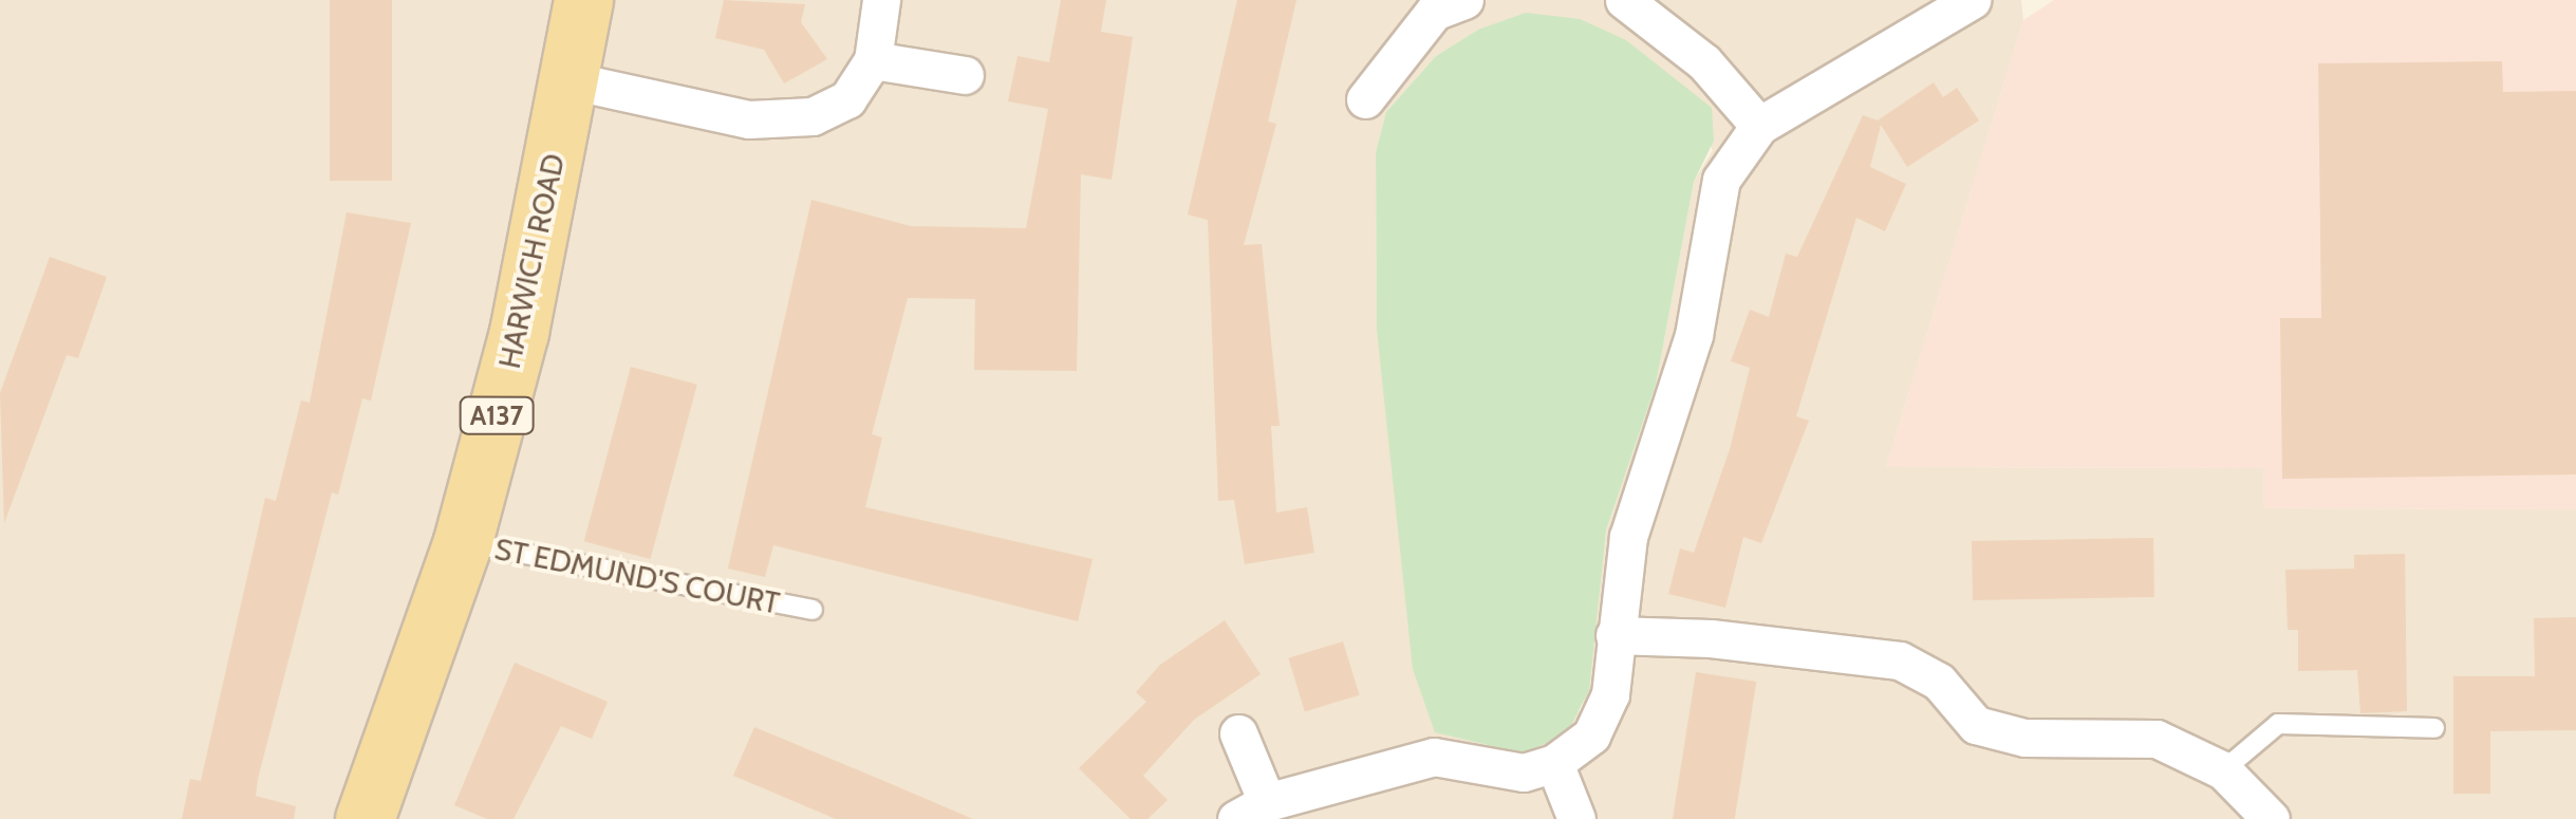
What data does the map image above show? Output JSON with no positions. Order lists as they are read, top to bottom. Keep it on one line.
{"streets":{"main road":["HARWICH ROAD","A137"],"lane":["ST EDMUND'S COURT"]},"crossings":[["HARWICH ROAD","ST EDMUND'S COURT"]]}
